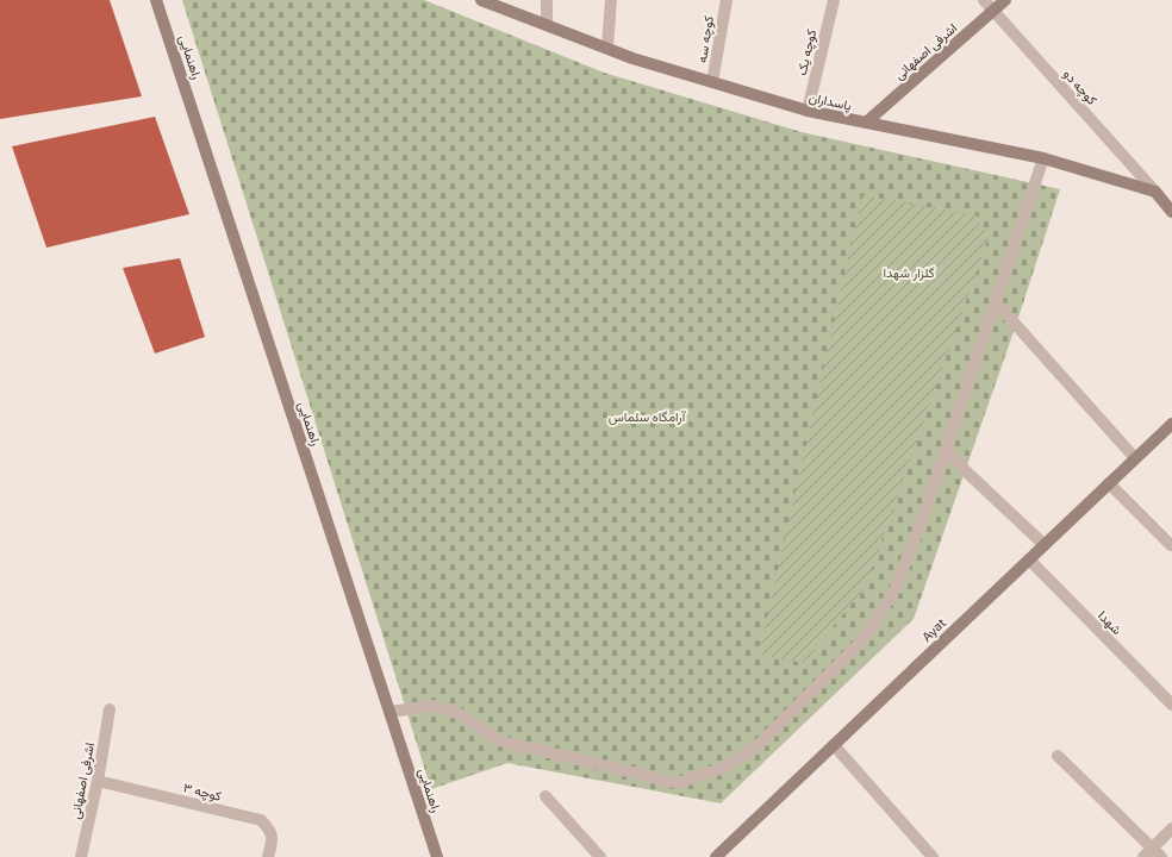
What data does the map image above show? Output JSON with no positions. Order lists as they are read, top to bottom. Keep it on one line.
{"streets":{"street":["کوچه سه","اشرفی اصفهانی","کوچه یک","راهنمایی","کوچه دو","پاسداران","شهدا","Ayat","کوچه ۳"]},"crossings":[["کوچه سه","پاسداران"],["اشرفی اصفهانی","کوچه دو"],["اشرفی اصفهانی","پاسداران"],["اشرفی اصفهانی","کوچه ۳"],["کوچه یک","پاسداران"],["کوچه دو","پاسداران"],["شهدا","Ayat"]],"parks":["گلزار شهدا","آرامگاه سلماس"]}
